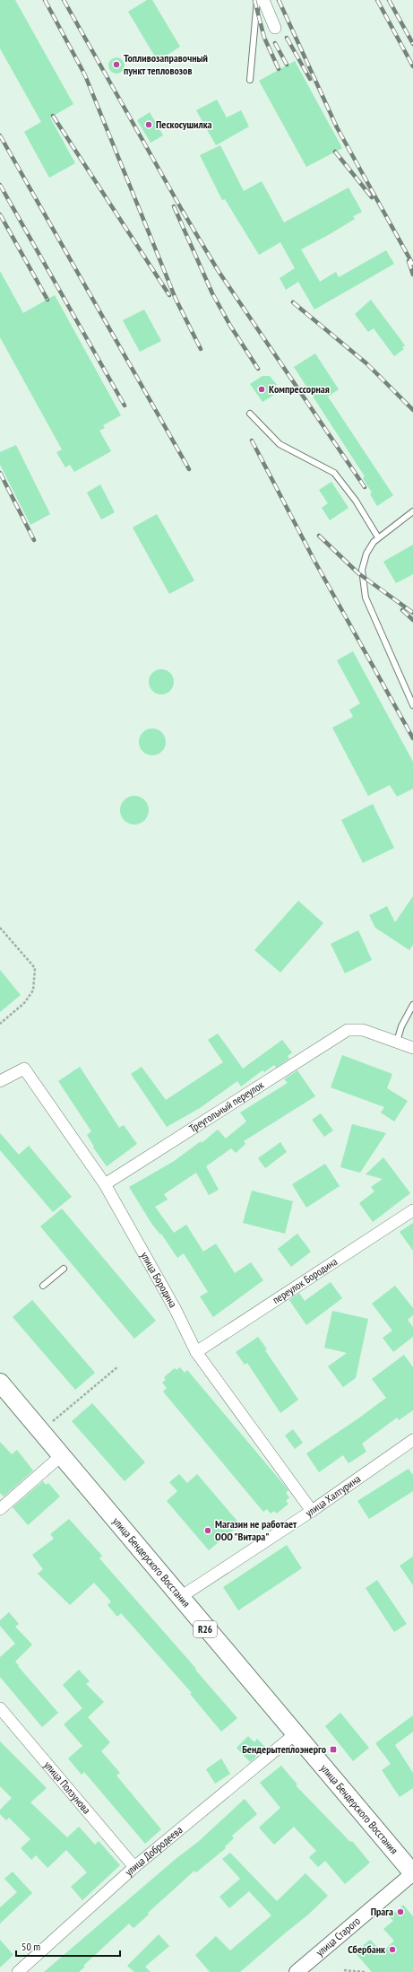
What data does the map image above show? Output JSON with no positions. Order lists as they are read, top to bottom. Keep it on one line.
{"streets":{"main road":["улица Бендерского Восстания","R26"],"street":["Треугольный переулок","улица Бородина","переулок Бородина","улица Халтурина","улица Ползунова","улица Добродеева","улица Старого"]},"crossings":[["Треугольный переулок","улица Бородина"],["улица Бородина","переулок Бородина"],["улица Бородина","улица Халтурина"],["улица Халтурина","улица Бендерского Восстания"],["улица Бендерского Восстания","улица Добродеева"],["улица Бендерского Восстания","улица Старого"],["улица Ползунова","улица Добродеева"]],"places":{"other":["Топливозаправочный пункт тепловозов","Пескосушилка","Компрессорная","Магазин не работает ООО \"Витара\"","Прага","Сбербанк"],"transit":["Бендерытеплоэнерго"]},"scale_bar":"50 m"}
